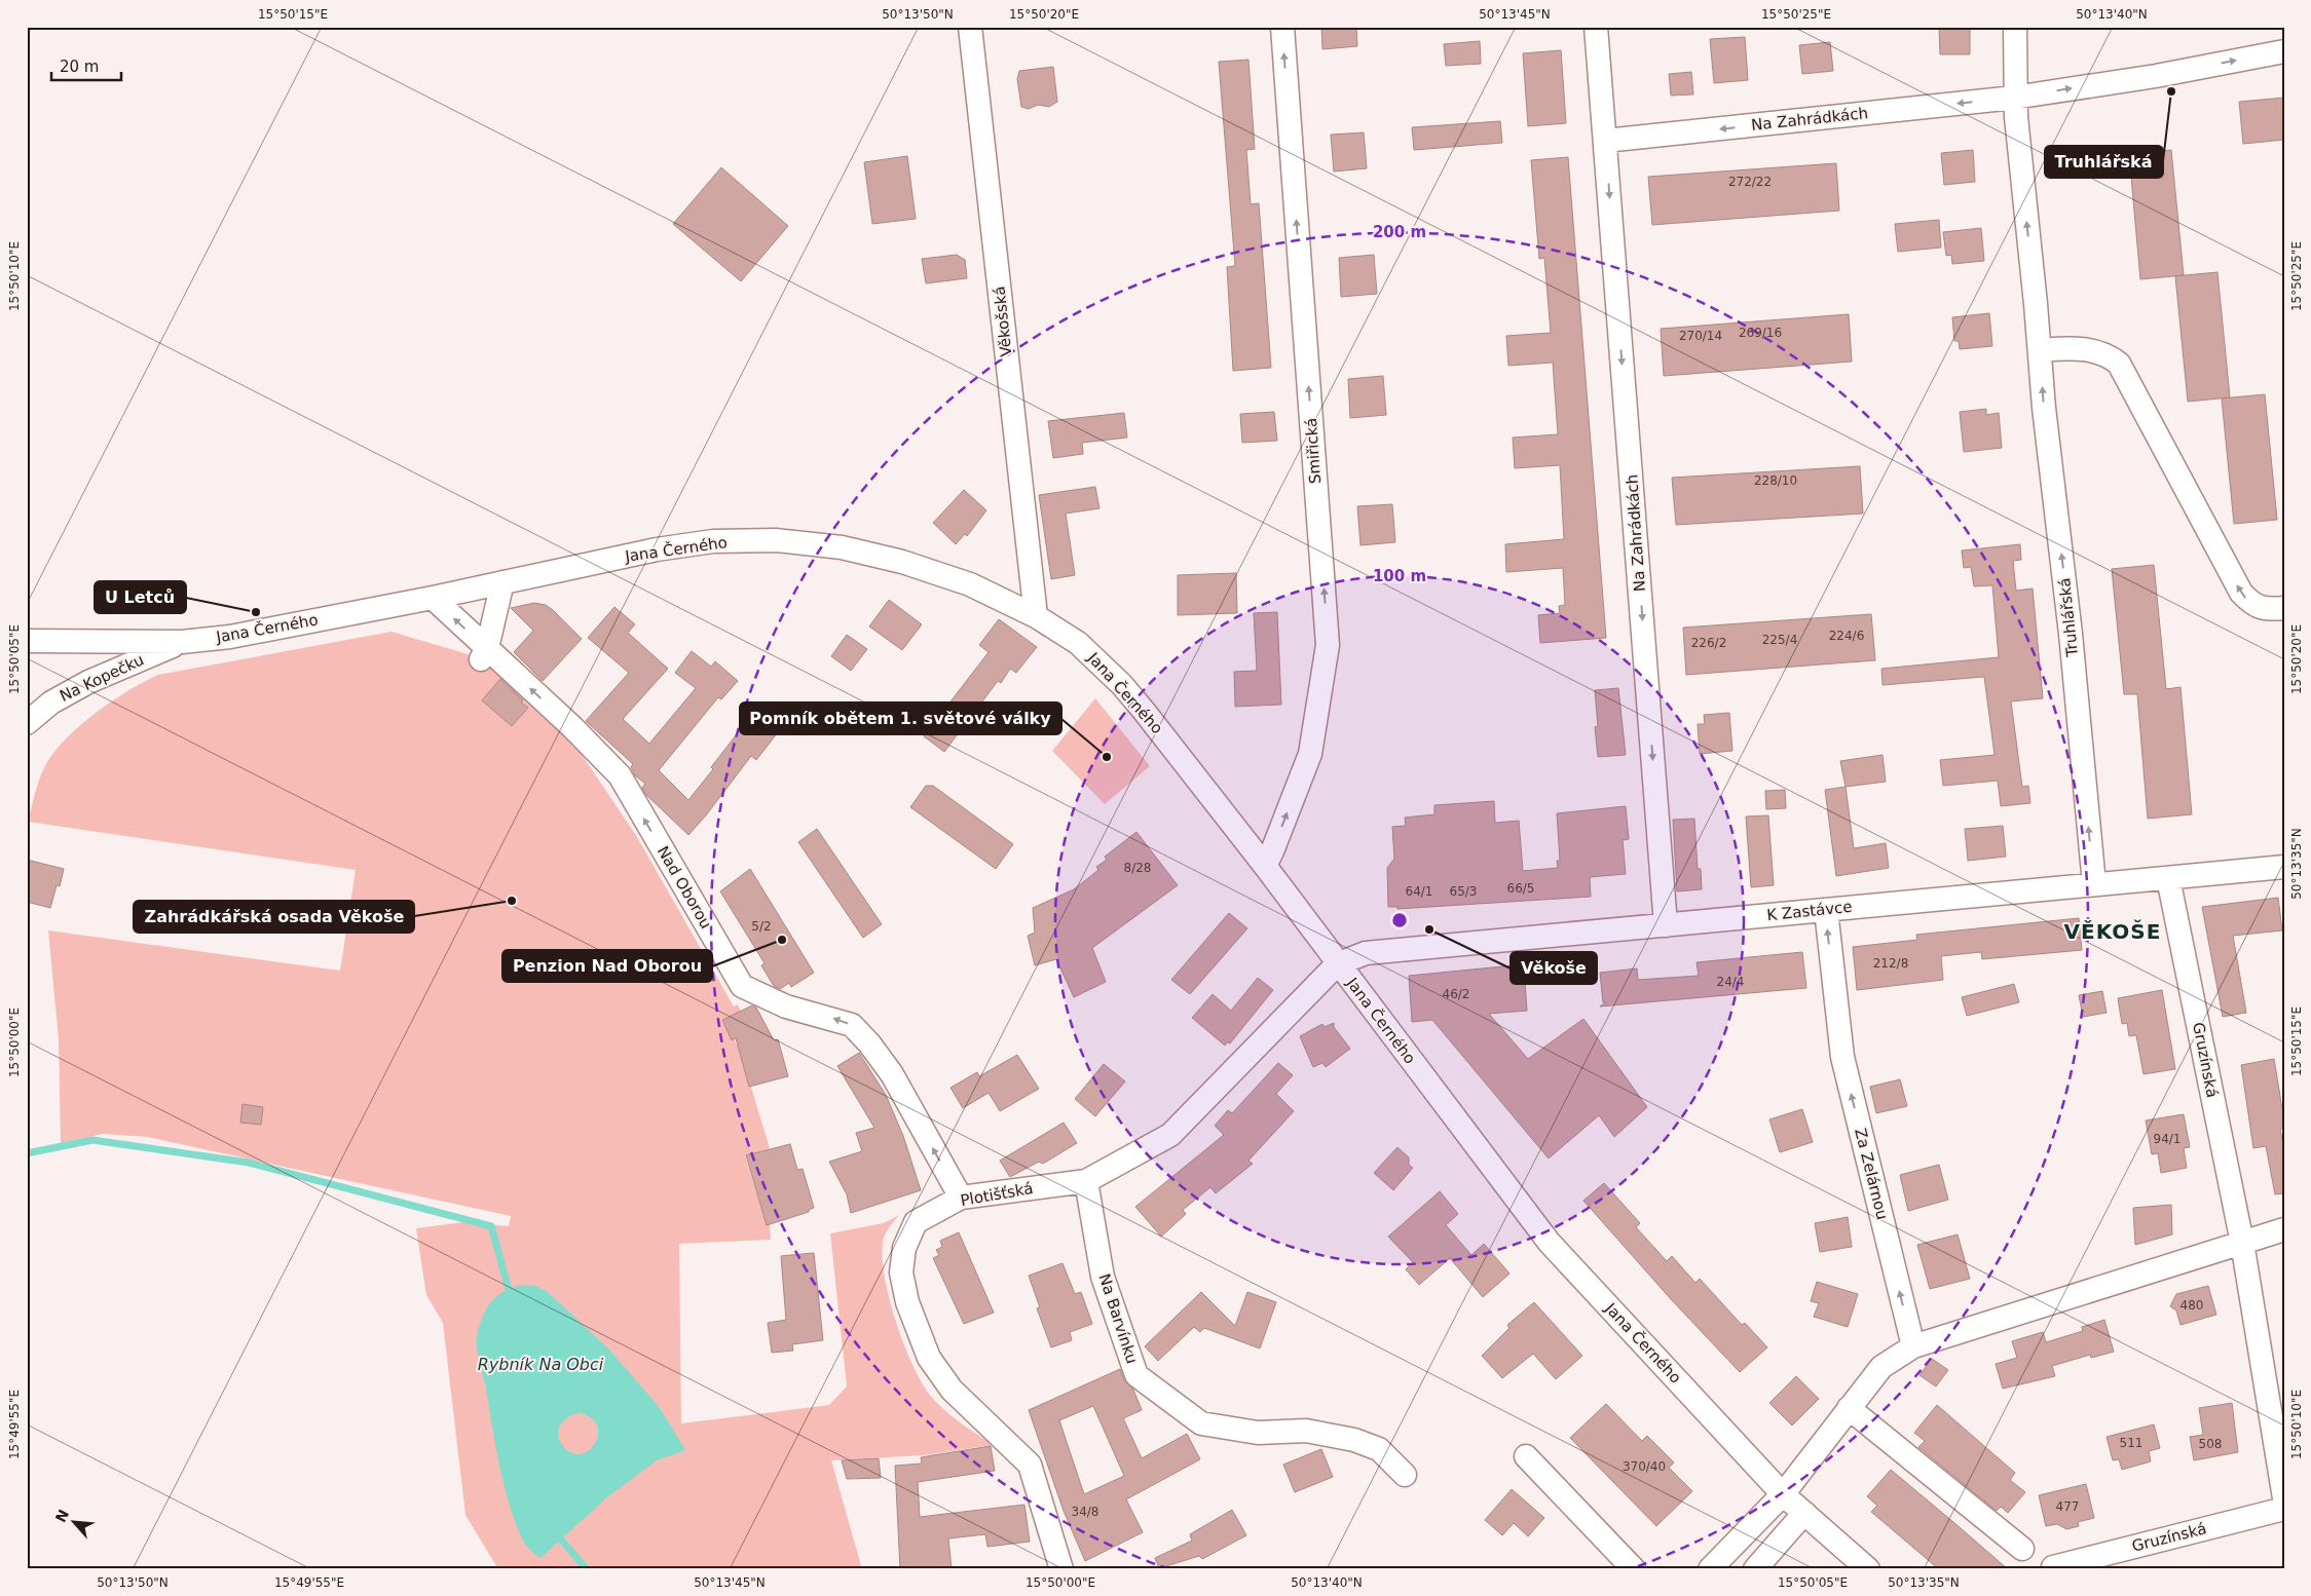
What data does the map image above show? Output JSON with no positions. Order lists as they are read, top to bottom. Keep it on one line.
{"streets":{"street":["Na Zahrádkách","Věkošská","Smiřická","Jana Černého","Truhlářská","Na Kopečku","Nad Oborou","K Zastávce","Gruzínská","Za Zelárnou","Plotišťská","Na Barvínku"]},"crossings":[["Na Zahrádkách","Truhlářská"],["Na Zahrádkách","K Zastávce"],["Věkošská","Jana Černého"],["Smiřická","Jana Černého"],["Jana Černého","Na Kopečku"],["Jana Černého","Nad Oborou"],["Jana Černého","K Zastávce"],["Jana Černého","Plotišťská"],["Truhlářská","K Zastávce"],["Nad Oborou","Plotišťská"],["K Zastávce","Gruzínská"],["K Zastávce","Za Zelárnou"],["K Zastávce","Plotišťská"],["Plotišťská","Na Barvínku"]],"one_way":["Smiřická","Truhlářská","Nad Oborou","Za Zelárnou"],"districts":["VĚKOŠE"],"water":["Rybník Na Obci"],"places":["Truhlářská","U Letců","Pomník obětem 1. světové války","Zahrádkářská osada Věkoše","Věkoše","Penzion Nad Oborou"],"house_numbers":["272/22","269/16","270/14","228/10","224/6","225/4","226/2","8/28","66/5","64/1","65/3","5/2","212/8","24/4","46/2","94/1","480","511","508","370/40","477","34/8"],"scale_bar":"20 m","north":"top left","coordinates":["15°50'15\"E","50°13'50\"N","15°50'20\"E","50°13'45\"N","15°50'25\"E","50°13'40\"N","15°50'10\"E","15°50'05\"E","50°13'35\"N","15°50'00\"E","15°49'55\"E"],"rings":["200 m","100 m"]}
